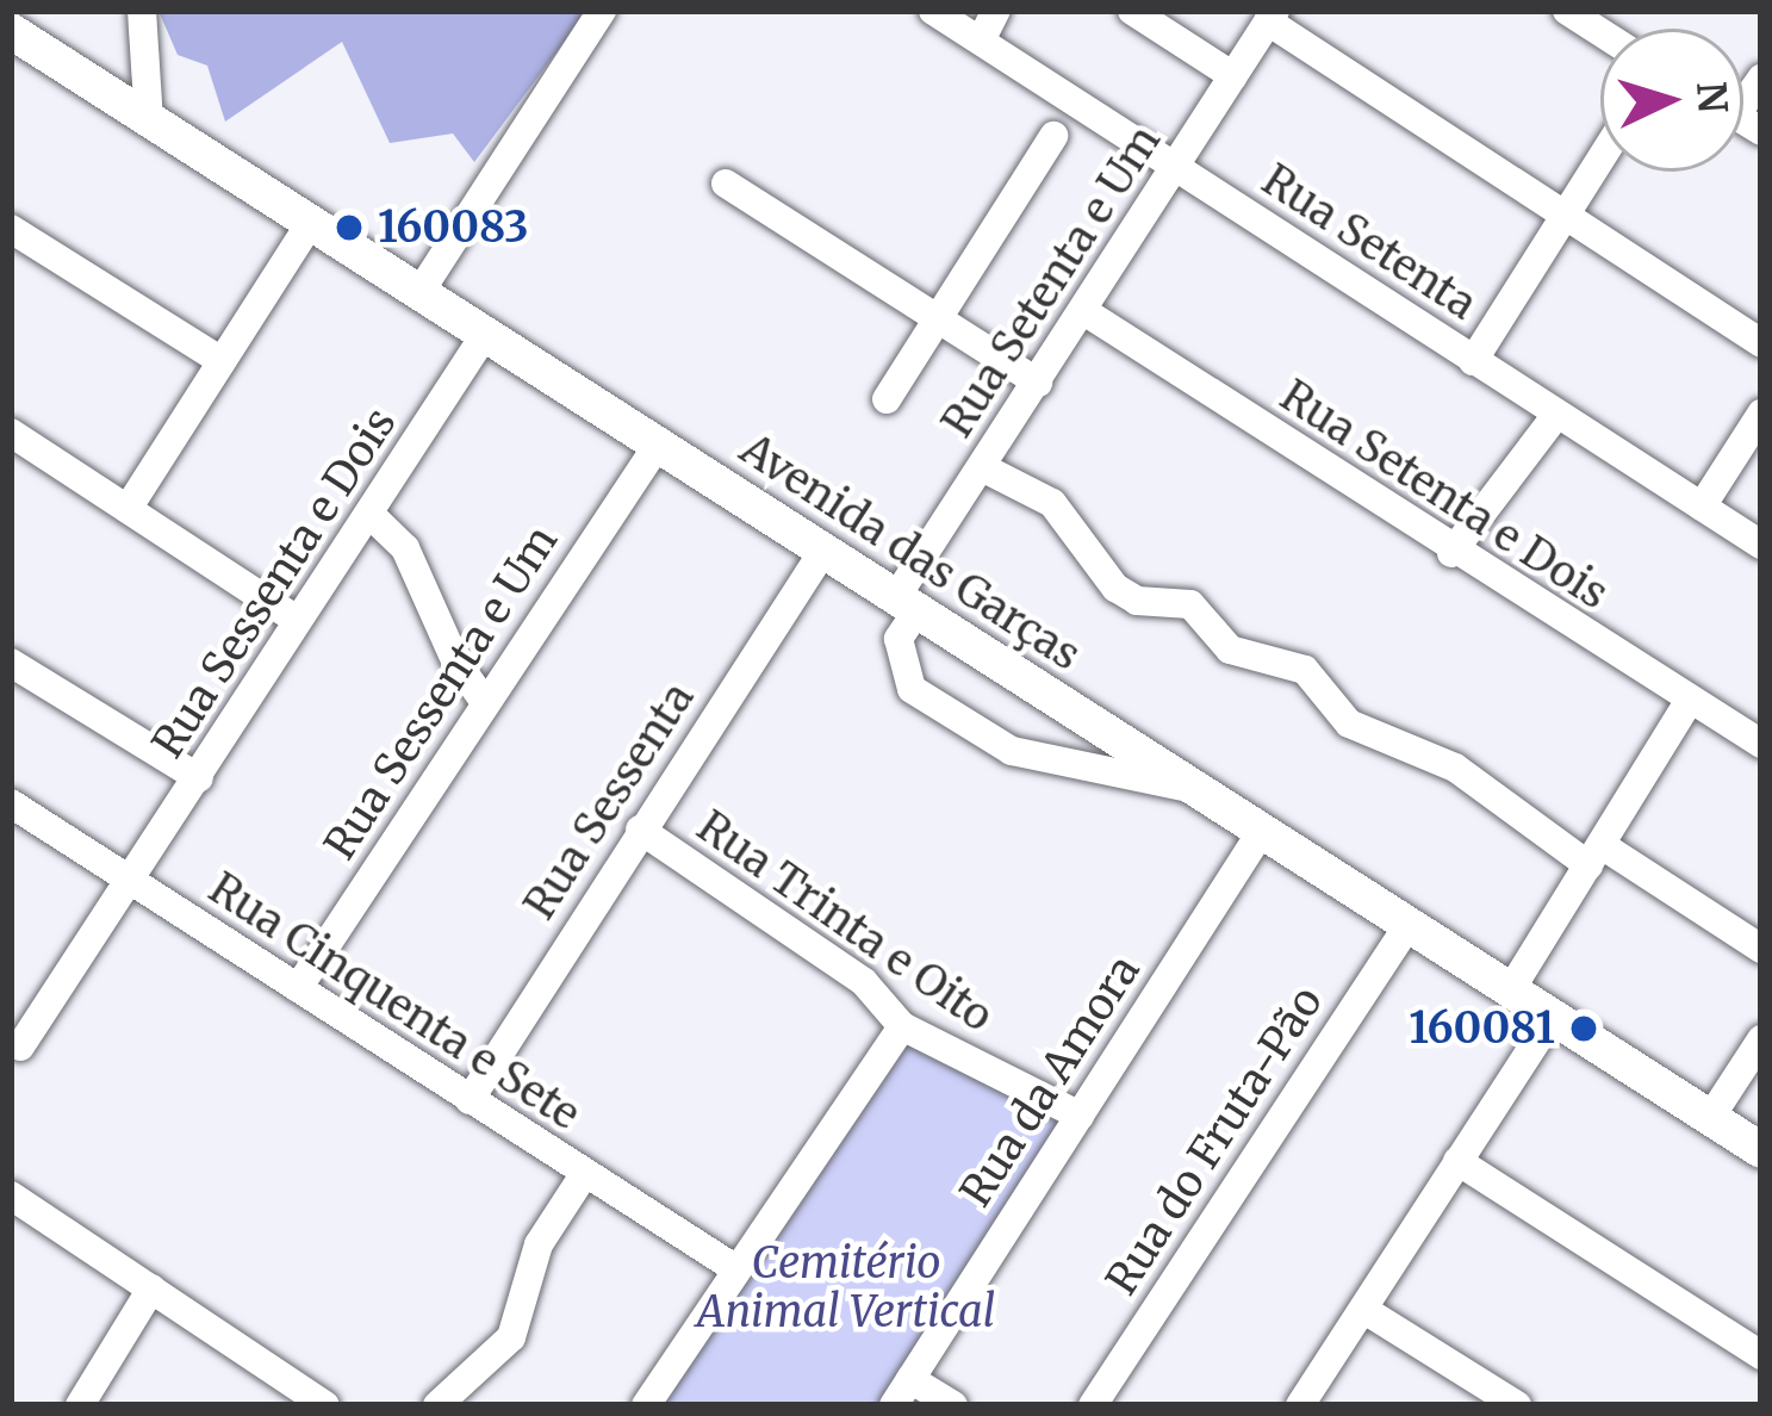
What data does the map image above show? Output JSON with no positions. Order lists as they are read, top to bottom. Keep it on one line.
{"streets":{"main road":["Avenida das Garças"],"street":["Rua Setenta","Rua Setenta e Um","Rua Setenta e Dois","Rua Sessenta e Dois","Rua Sessenta e Um","Rua Sessenta","Rua Trinta e Oito","Rua Cinquenta e Sete","Rua da Amora","Rua do Fruta-Pão"]},"crossings":[["Rua Setenta","Rua Setenta e Um"],["Rua Setenta e Um","Rua Setenta e Dois"],["Rua Setenta e Um","Avenida das Garças"],["Avenida das Garças","Rua Sessenta e Dois"],["Avenida das Garças","Rua Sessenta e Um"],["Avenida das Garças","Rua Sessenta"],["Avenida das Garças","Rua da Amora"],["Avenida das Garças","Rua do Fruta-Pão"],["Rua Sessenta e Dois","Rua Cinquenta e Sete"],["Rua Sessenta e Um","Rua Cinquenta e Sete"],["Rua Sessenta","Rua Trinta e Oito"],["Rua Sessenta","Rua Cinquenta e Sete"],["Rua Trinta e Oito","Rua da Amora"]],"parks":["Cemitério Animal Vertical"],"places":["160083","160081"],"north":"right"}
